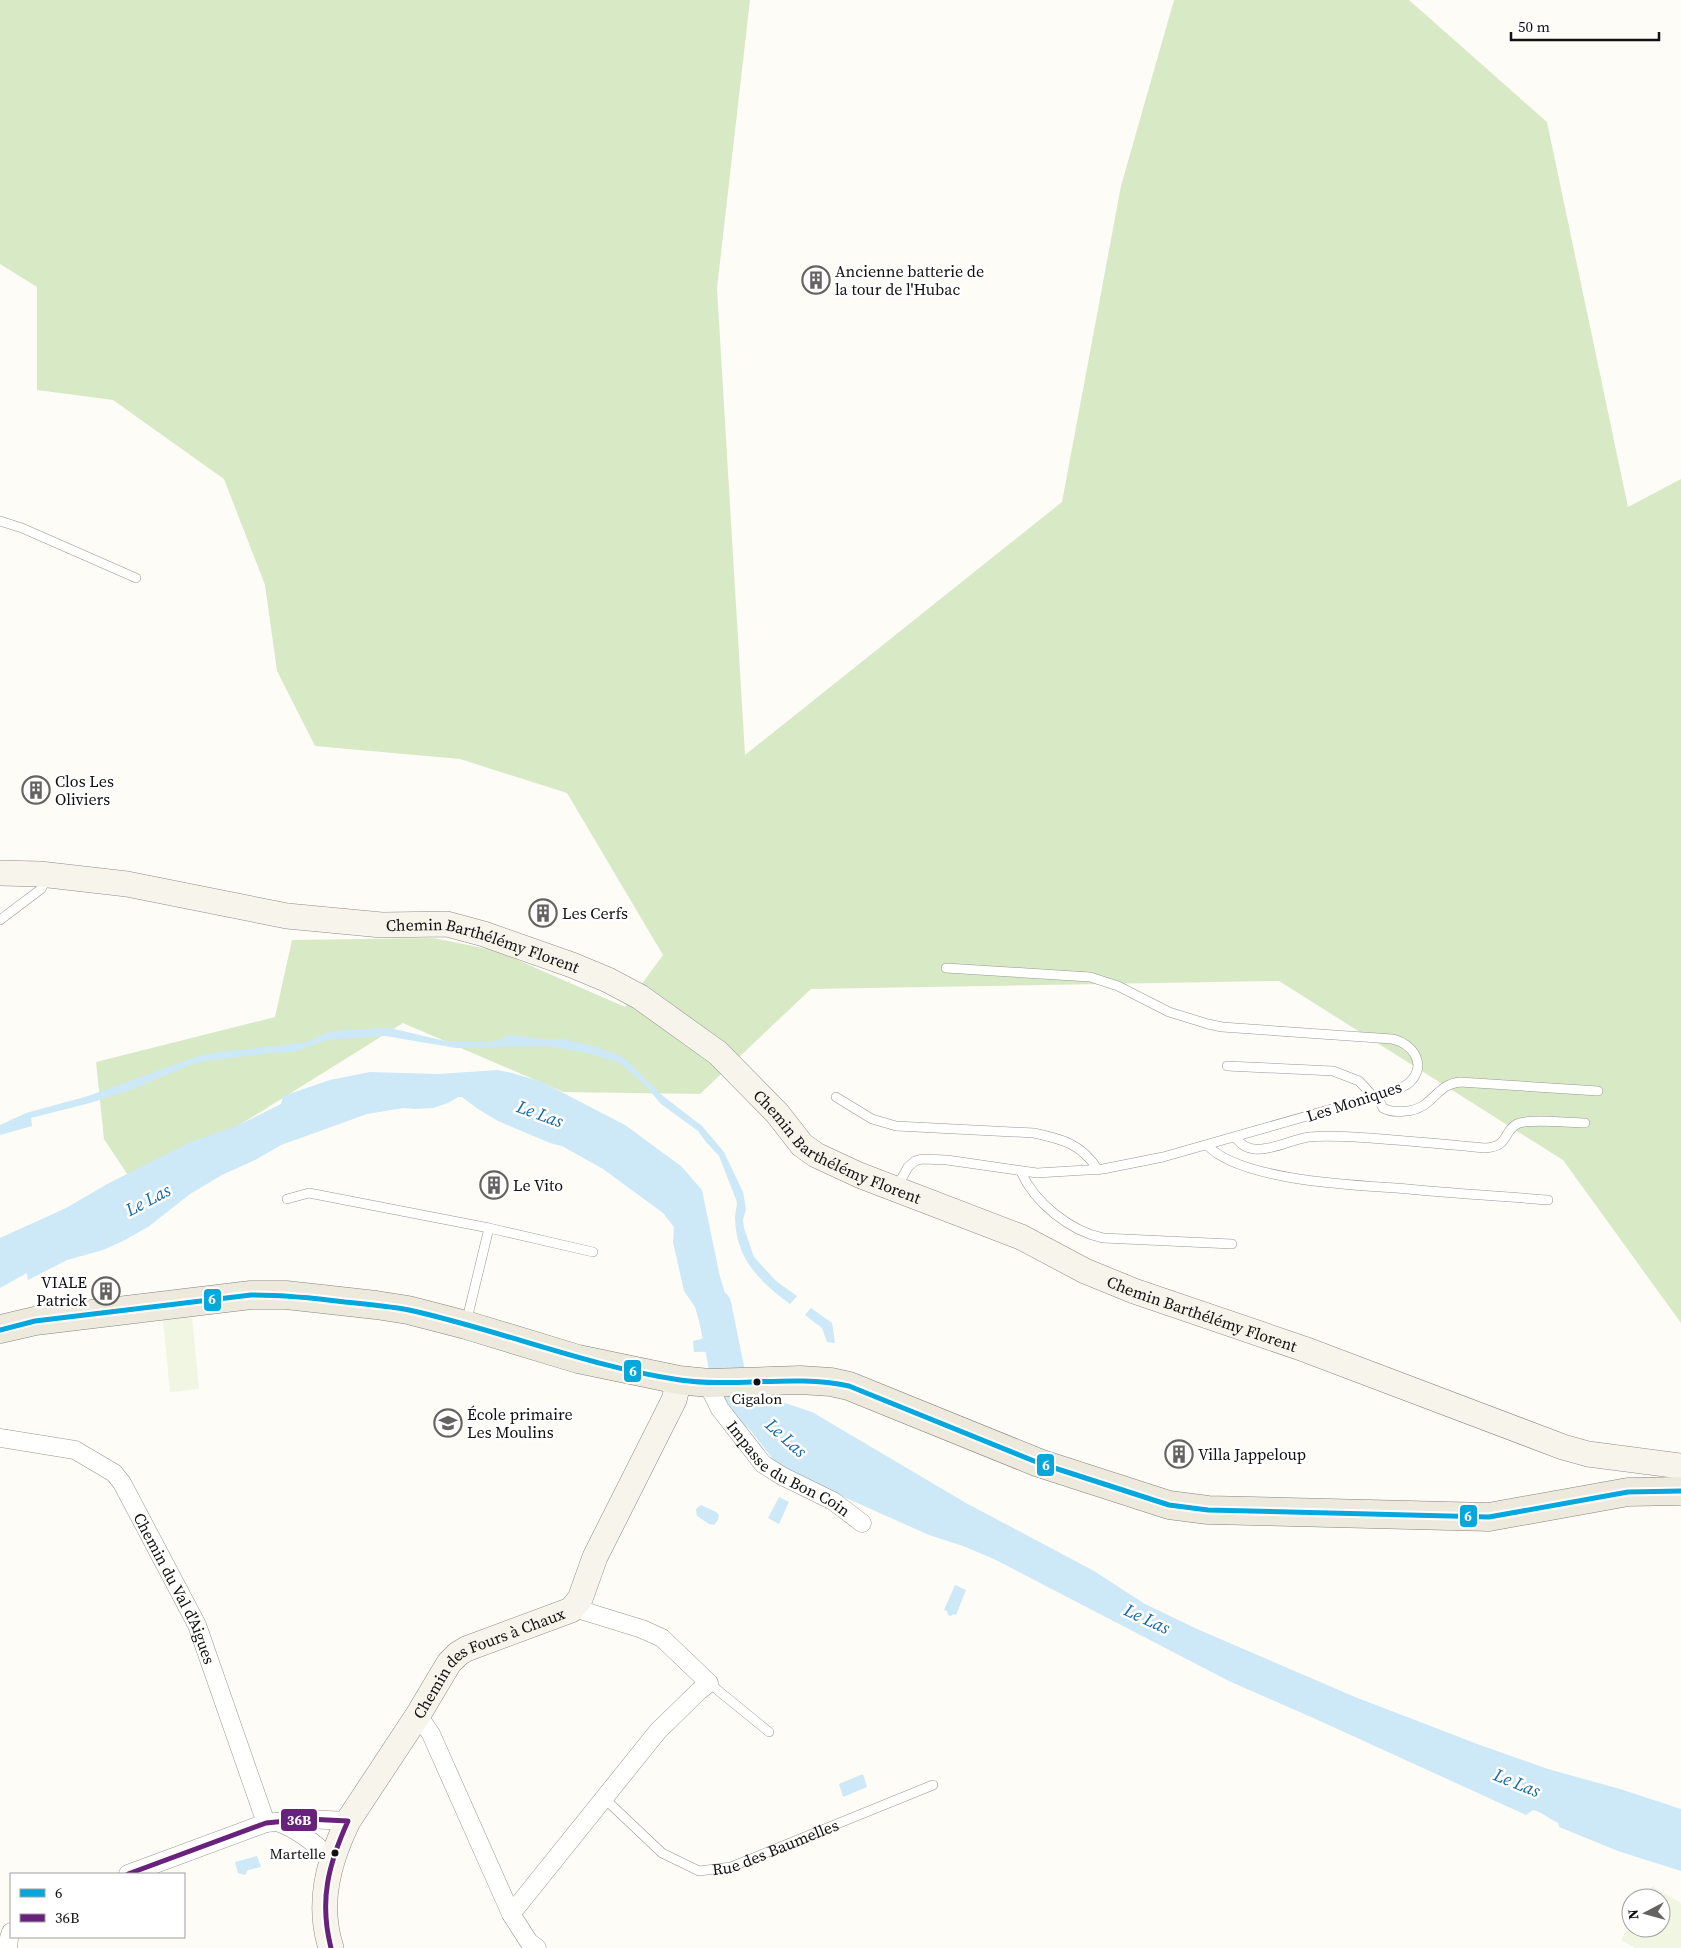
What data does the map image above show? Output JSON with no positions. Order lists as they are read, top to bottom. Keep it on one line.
{"streets":{"street":["Chemin Barthélémy Florent","Impasse du Bon Coin","Chemin du Val d'Aigues","Chemin des Fours à Chaux"],"lane":["Les Moniques","Rue des Baumelles"]},"crossings":[["Chemin Barthélémy Florent","Les Moniques"]],"water":["Le Las"],"places":{"building":["Ancienne batterie de la tour de l'Hubac","Clos Les Oliviers","Les Cerfs","Le Vito","VIALE Patrick","Villa Jappeloup"],"other":["Cigalon","Martelle"],"school or university":["École primaire Les Moulins"]},"lines":["transit line 6","transit line 36B"],"legend":["6","36B"],"scale_bar":"50 m","north":"left"}
